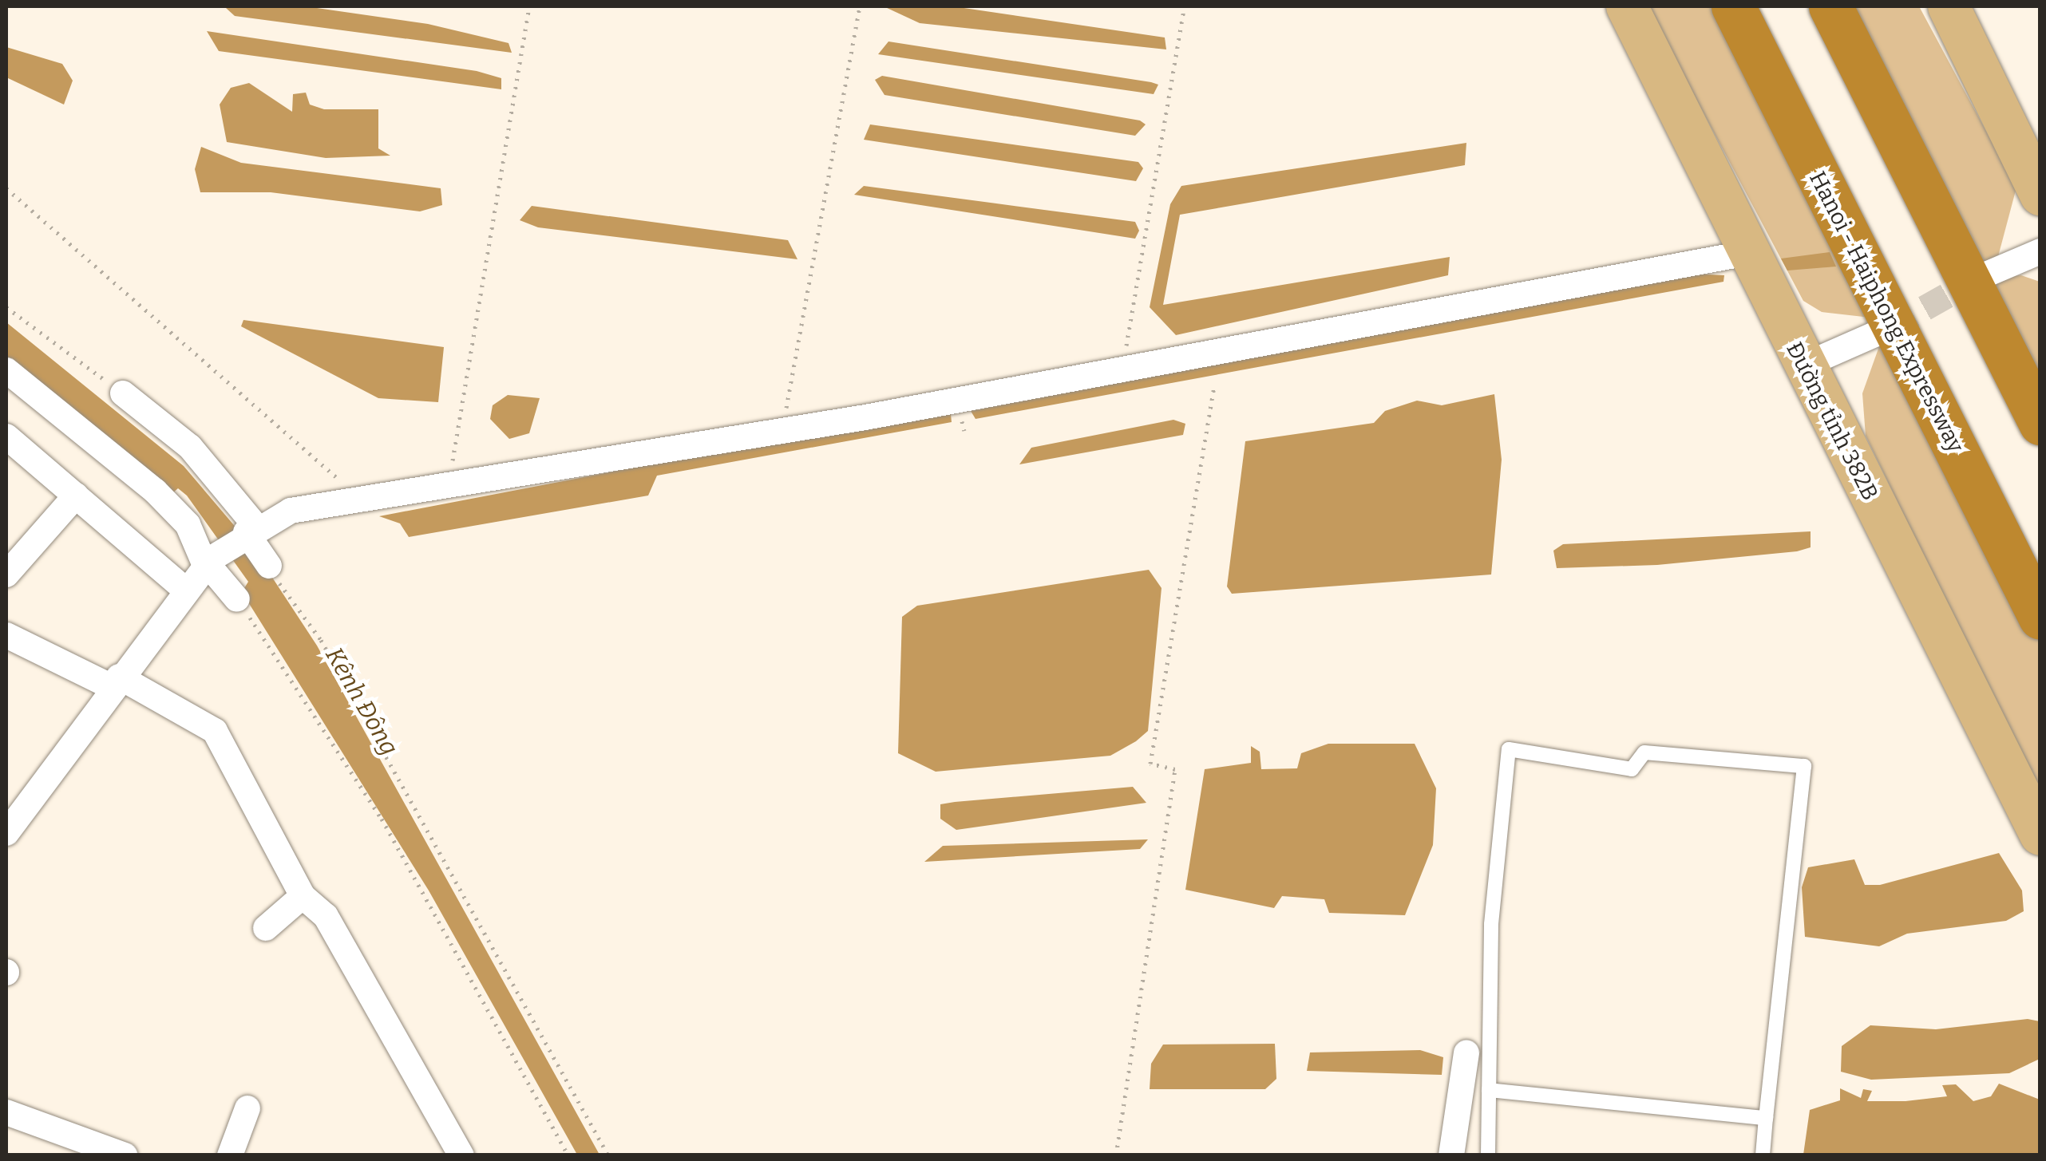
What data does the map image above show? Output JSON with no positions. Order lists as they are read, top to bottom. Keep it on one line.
{"streets":{"highway":["Hanoi - Haiphong Expressway"],"main road":["Đường tỉnh 382B"]},"water":["Kênh Đông"]}
